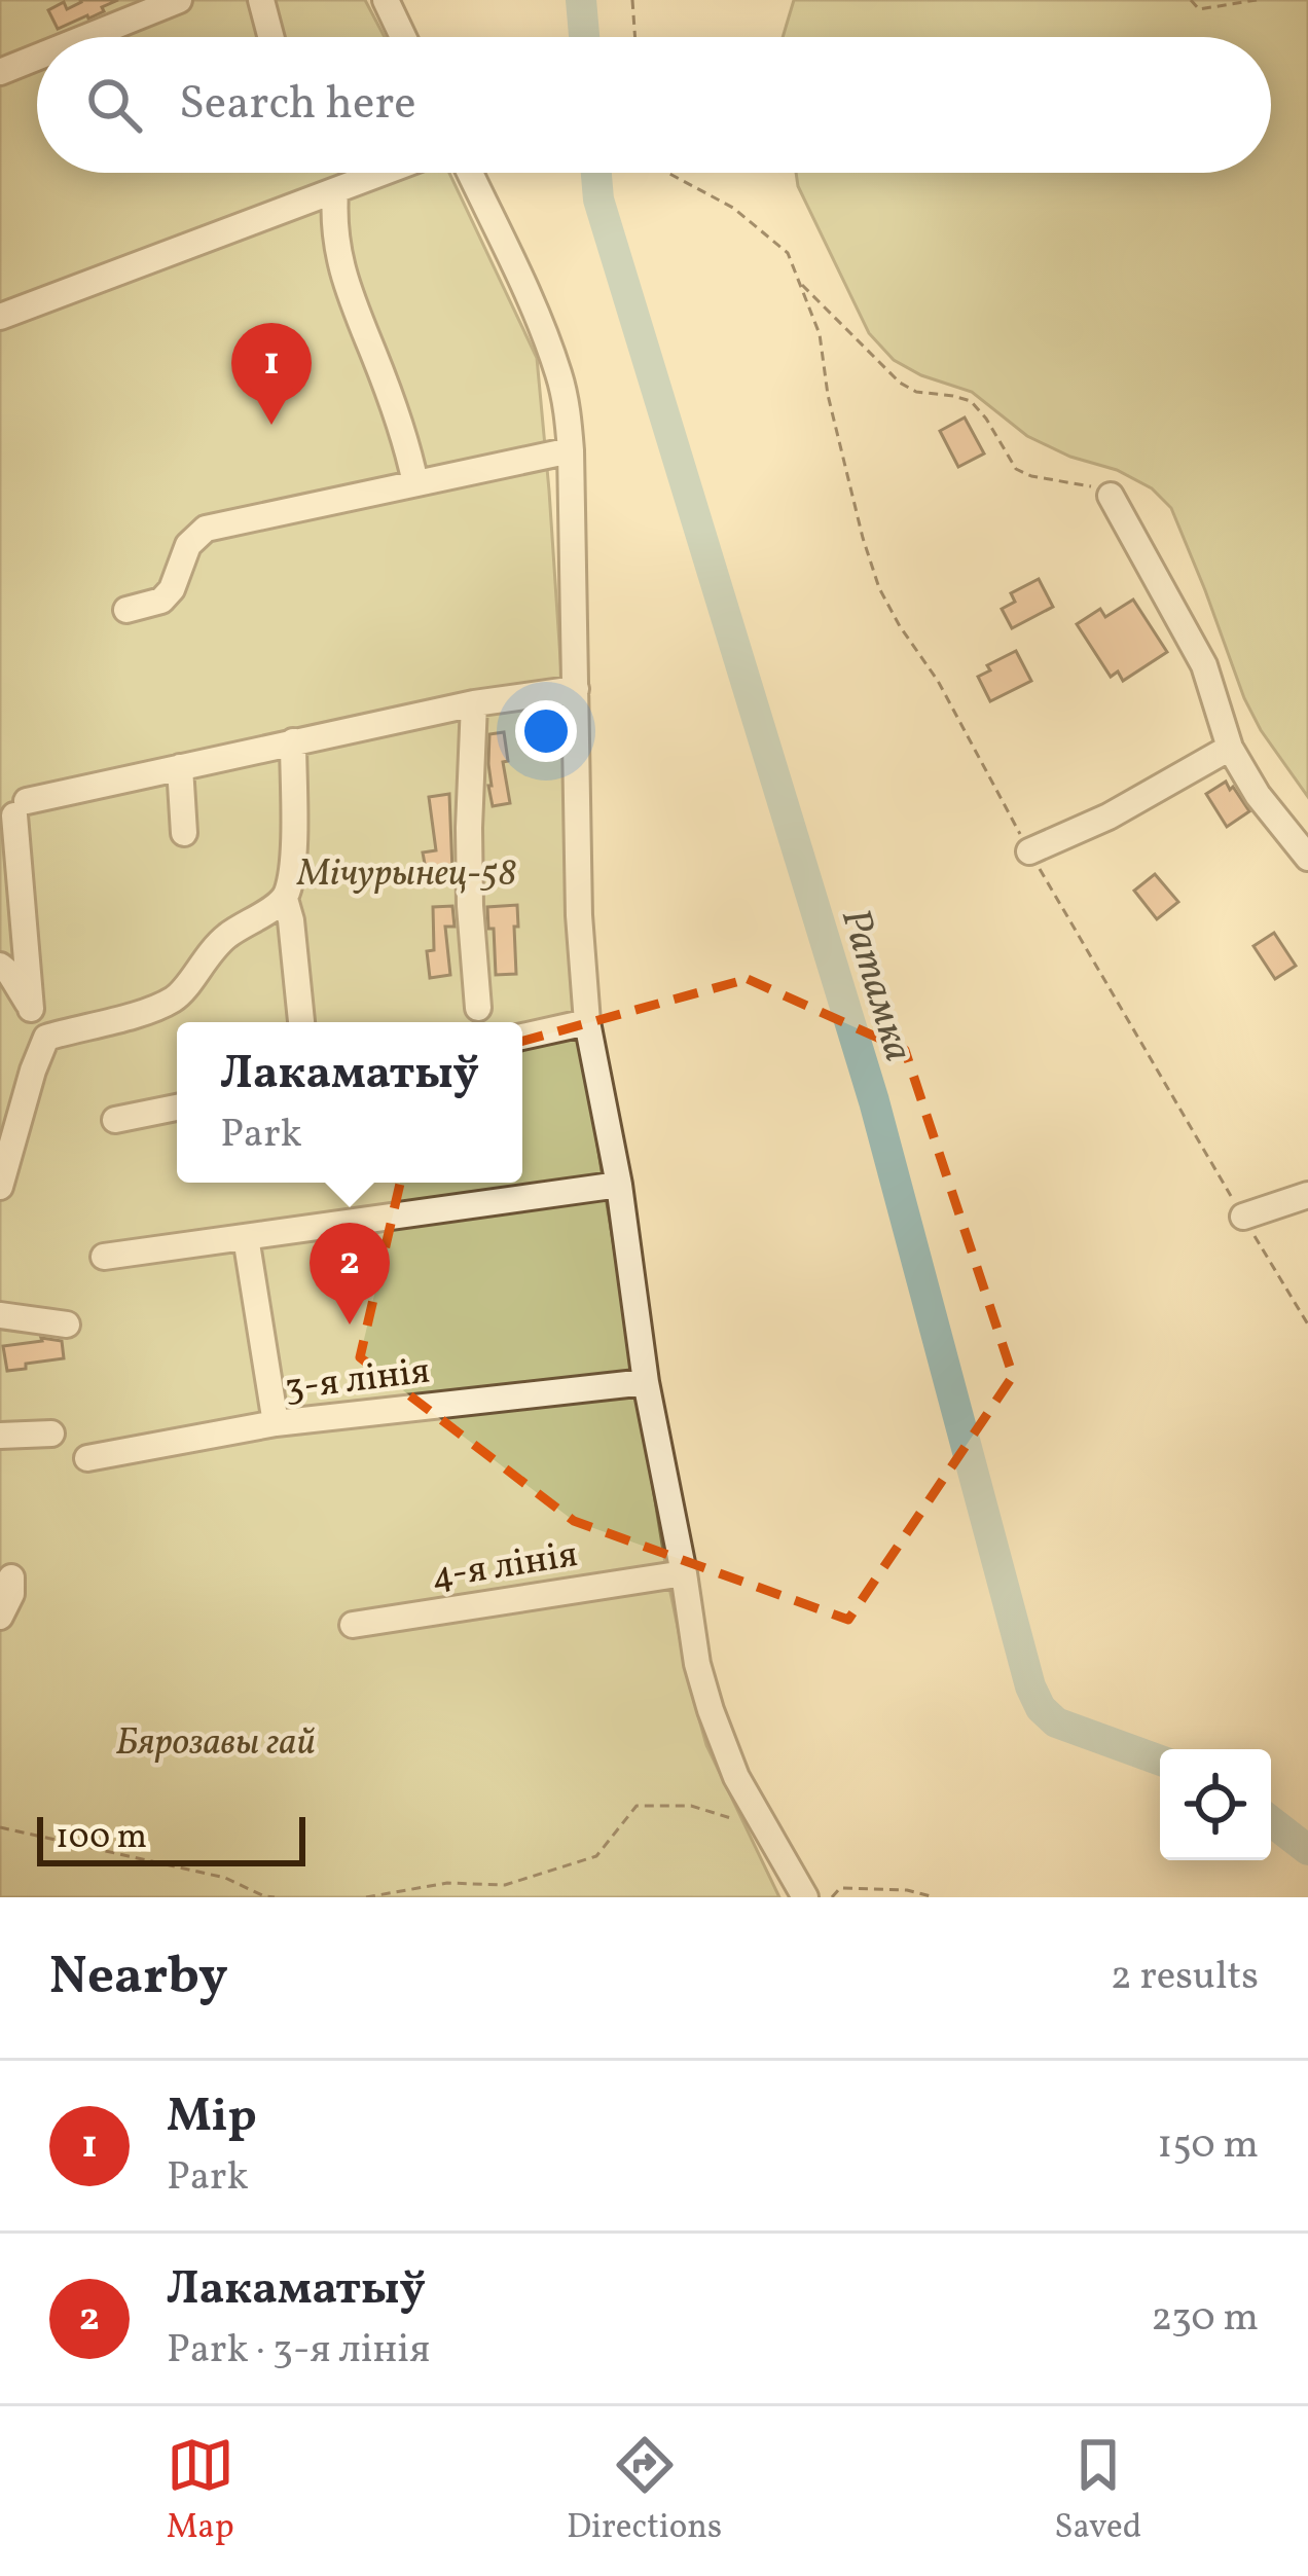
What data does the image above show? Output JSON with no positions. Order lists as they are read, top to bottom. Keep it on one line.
{"streets":{"street":["3-я лінія","4-я лінія"]},"water":["Ратамка"],"parks":["Мічурынец-58","Бярозавы гай"],"scale_bar":"100 m","page":{"search":"Search here","pins":["1","2"],"popup":["Лакаматыў","Park"],"scale":"100 m","heading":["Nearby","2 results"],"list":[{"mark":"1","name":"Мір","note":"Park","value":"150 m"},{"mark":"2","name":"Лакаматыў","note":"Park · 3-я лінія","value":"230 m"}],"nav":["Map","Directions","Saved"]}}
